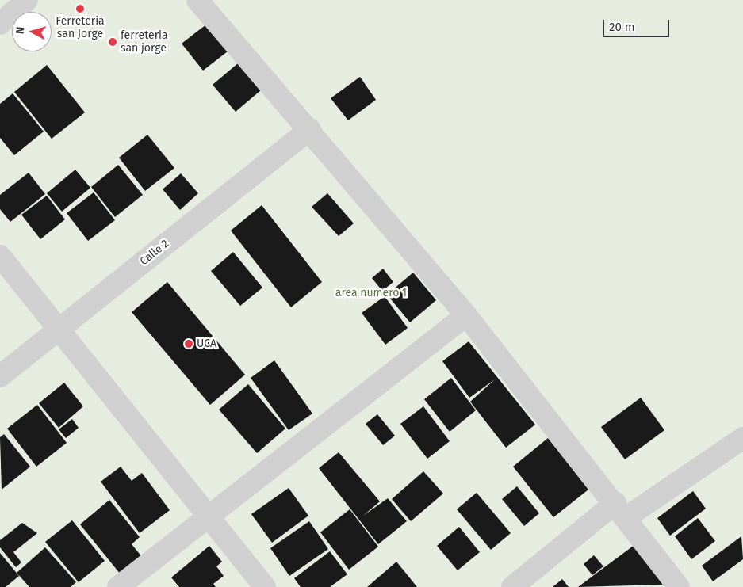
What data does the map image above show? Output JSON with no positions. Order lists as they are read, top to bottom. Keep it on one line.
{"streets":{"street":["Calle 2"]},"parks":["area numero 1"],"places":["Ferreteria san Jorge","ferreteria san jorge","UCA"],"scale_bar":"20 m","north":"left"}
